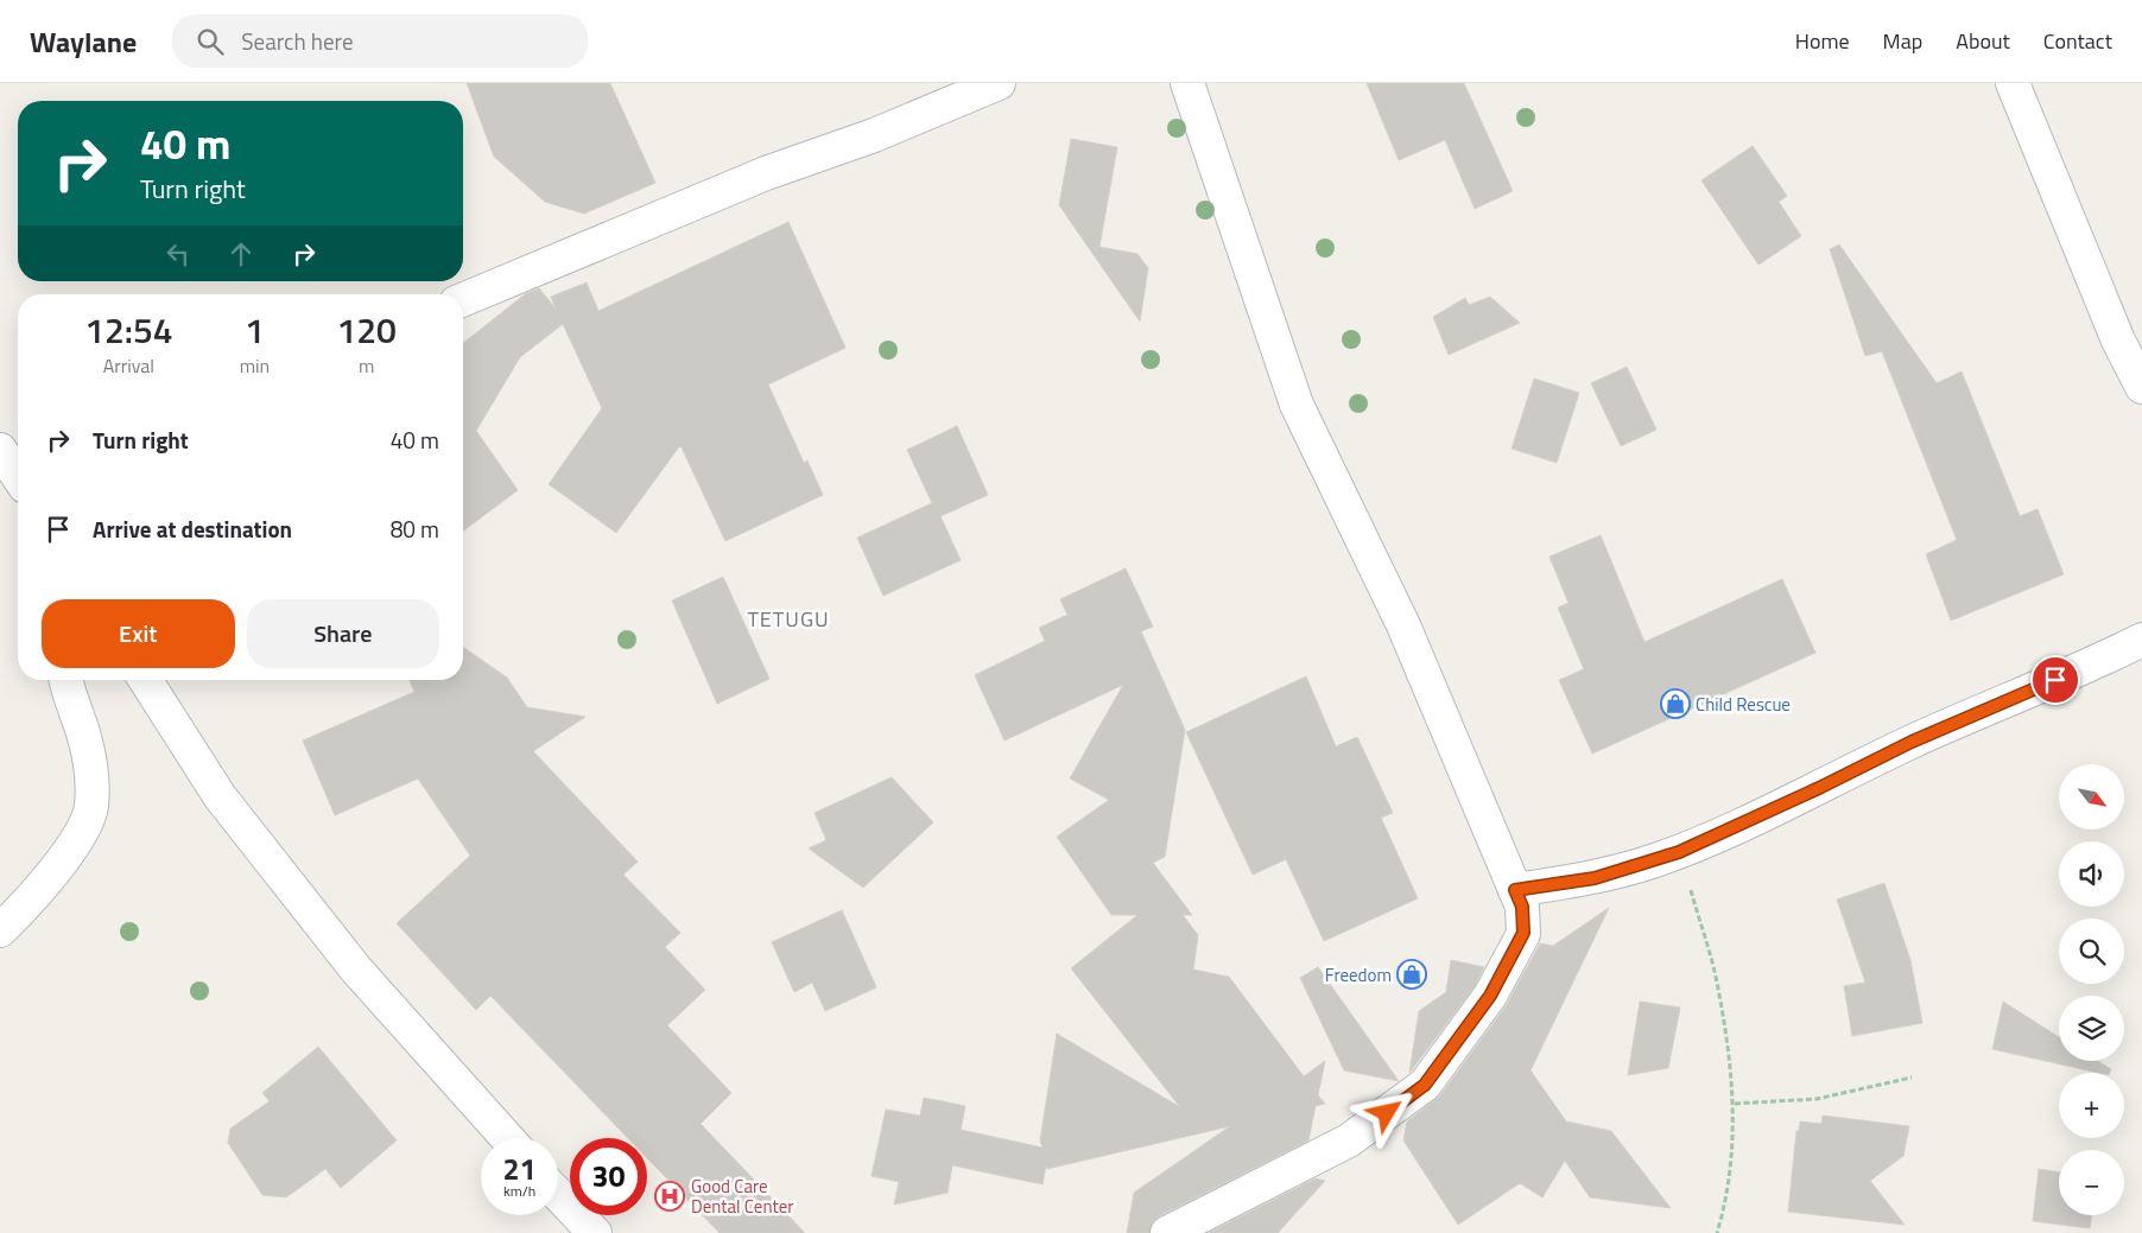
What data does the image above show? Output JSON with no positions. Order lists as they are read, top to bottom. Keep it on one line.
{"districts":["TETUGU"],"places":{"shop":["Child Rescue","Freedom"],"hospital":["Good Care Dental Center"]},"north":"bottom right","page":{"header":"Waylane","search":"Search here","nav":["Home","Map","About","Contact"],"turn":["40 m","Turn right"],"eta":["12:54","Arrival","1","min","120","m"],"list":[{"name":"Turn right","value":"40 m"},{"name":"Arrive at destination","value":"80 m"}],"buttons":["Exit","Share"],"map_buttons":["+","−"],"speed":"21 km/h","limit":"30"}}
